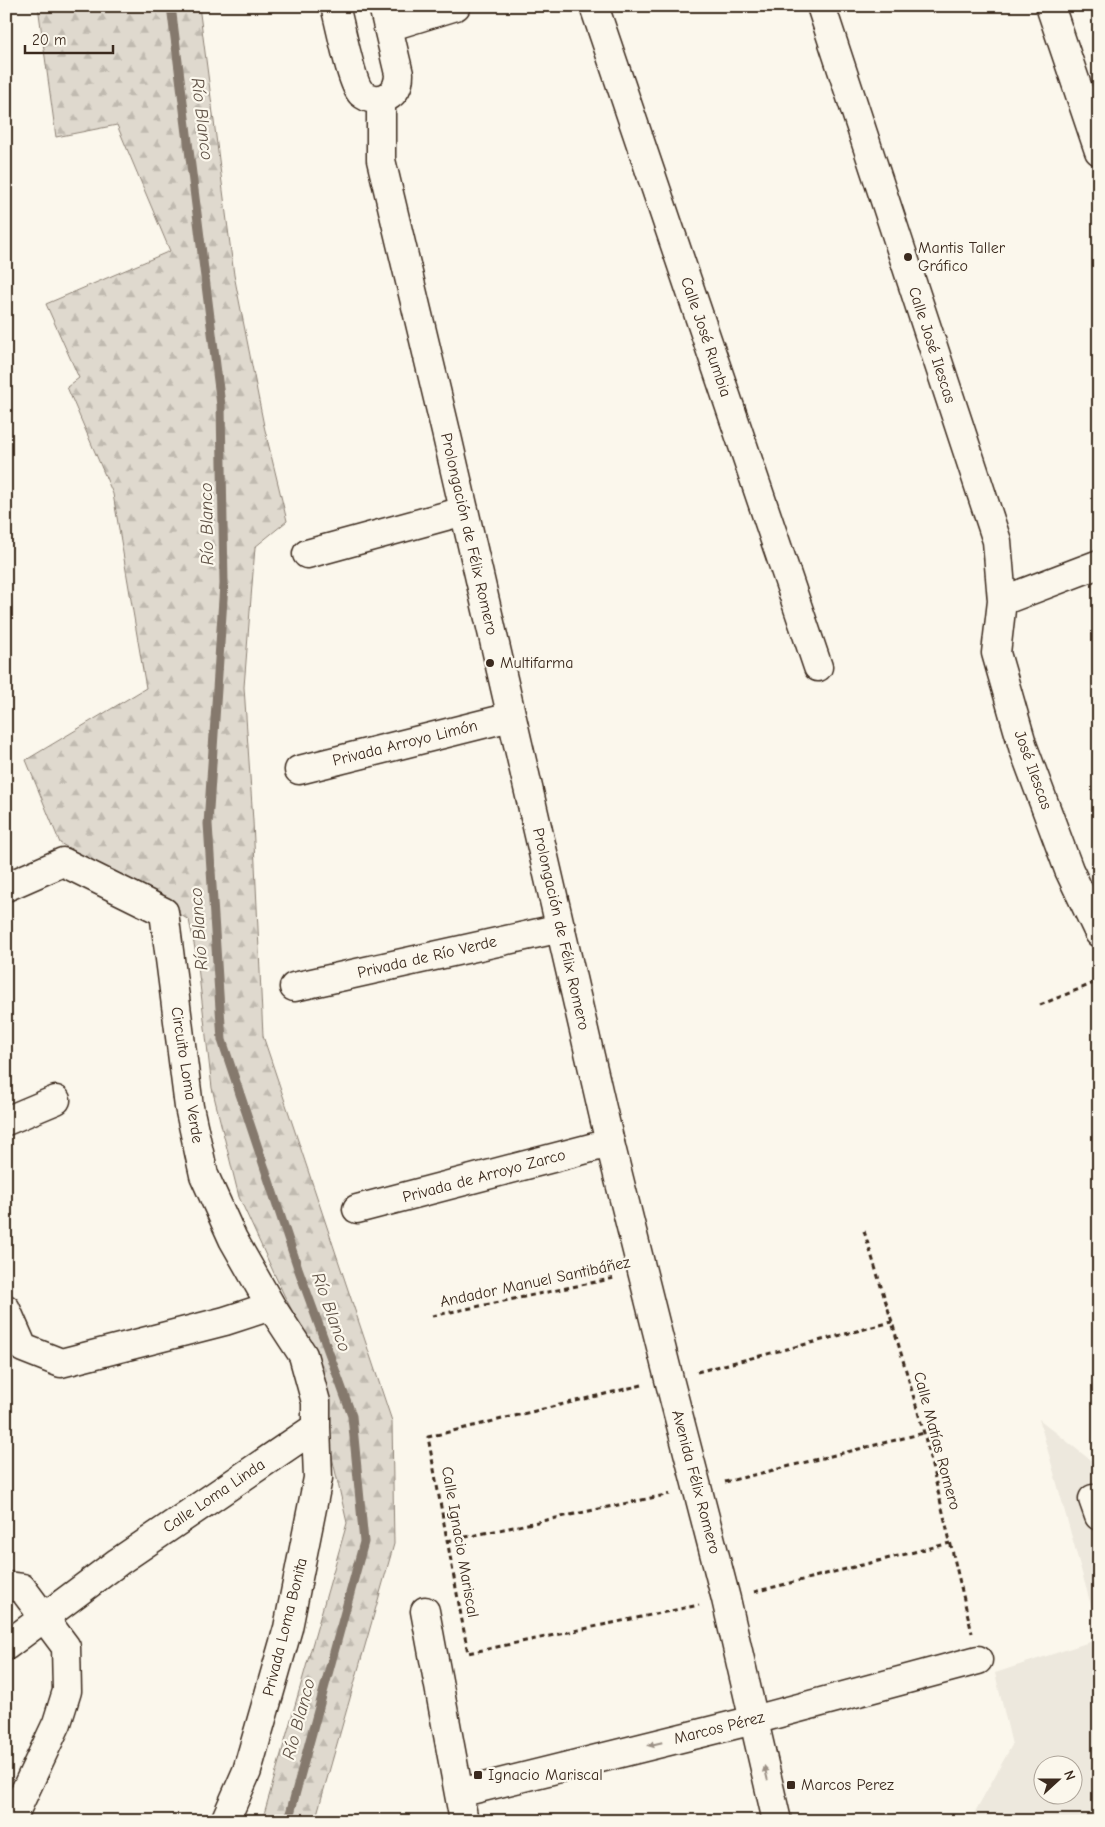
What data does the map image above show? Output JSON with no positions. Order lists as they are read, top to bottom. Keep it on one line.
{"streets":{"street":["Calle José Rumbia","Calle José Ilescas","Prolongación de Félix Romero","Privada Arroyo Limón","José Ilescas","Privada de Río Verde","Circuito Loma Verde","Privada de Arroyo Zarco","Avenida Félix Romero","Calle Loma Linda","Privada Loma Bonita","Marcos Pérez"],"path":["Andador Manuel Santibáñez","Calle Matías Romero","Calle Ignacio Mariscal"]},"crossings":[["Calle José Ilescas","José Ilescas"],["Prolongación de Félix Romero","Privada Arroyo Limón"],["Prolongación de Félix Romero","Privada de Río Verde"],["Prolongación de Félix Romero","Privada de Arroyo Zarco"],["Prolongación de Félix Romero","Avenida Félix Romero"],["Privada de Arroyo Zarco","Avenida Félix Romero"],["Andador Manuel Santibáñez","Avenida Félix Romero"],["Calle Matías Romero","Marcos Pérez"],["Avenida Félix Romero","Marcos Pérez"],["Calle Loma Linda","Privada Loma Bonita"]],"one_way":["Marcos Pérez"],"water":["Río Blanco"],"places":{"other":["Mantis Taller Gráfico","Multifarma"],"transit":["Ignacio Mariscal","Marcos Perez"]},"scale_bar":"20 m","north":"right"}
